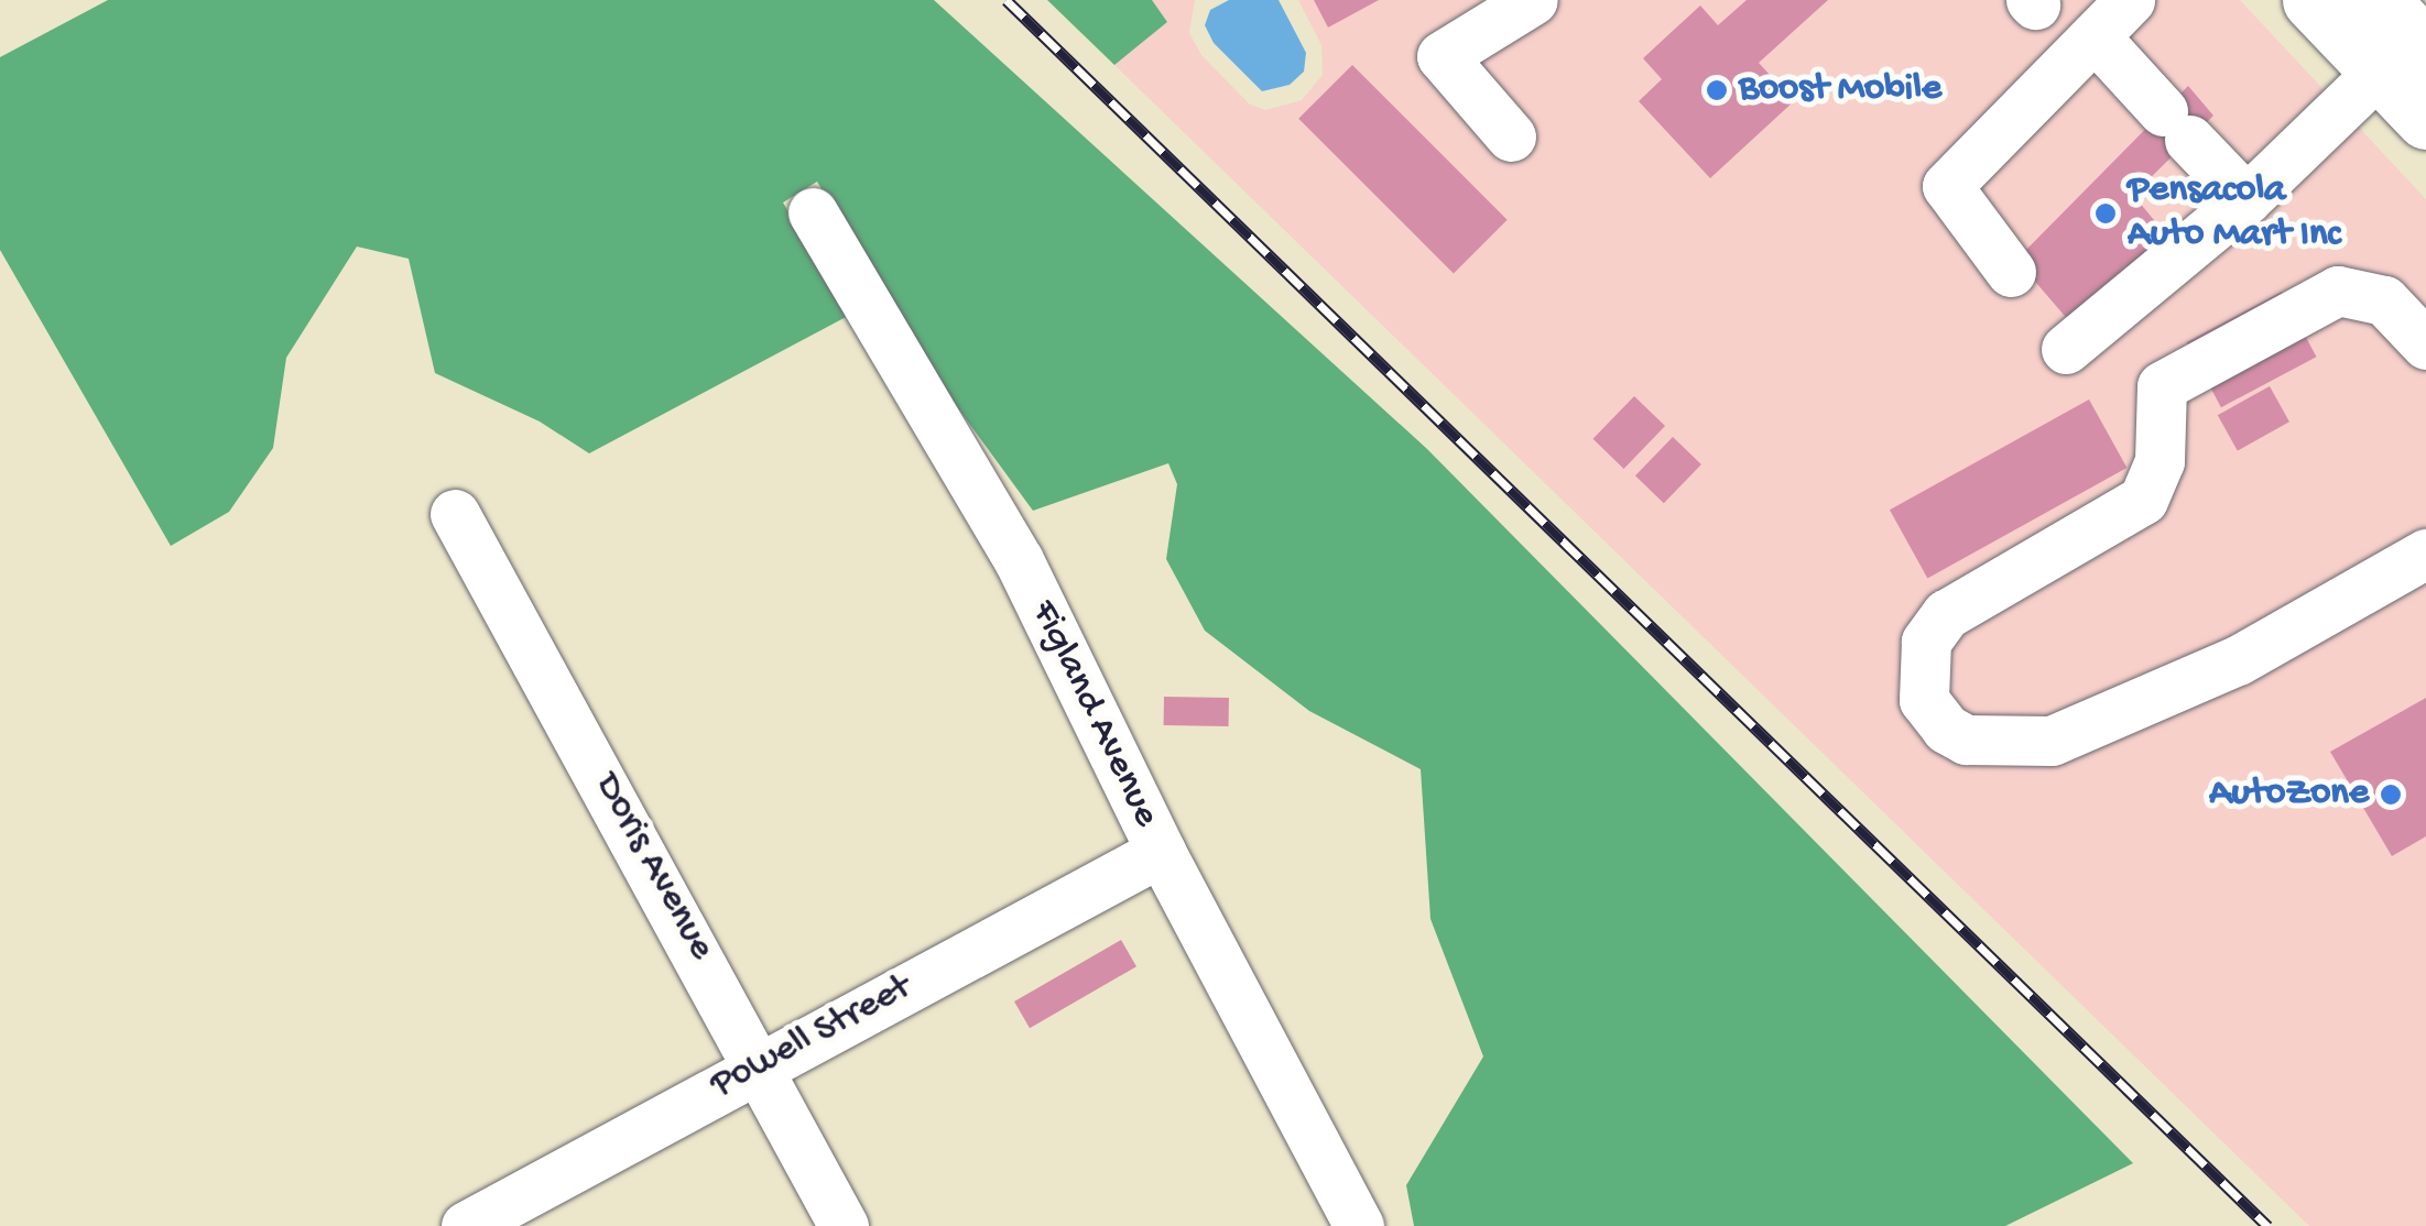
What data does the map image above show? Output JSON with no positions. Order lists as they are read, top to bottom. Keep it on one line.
{"streets":{"street":["Figland Avenue","Doris Avenue","Powell Street"]},"crossings":[["Figland Avenue","Powell Street"],["Doris Avenue","Powell Street"]],"places":["Boost Mobile","Pensacola Auto Mart Inc","AutoZone"]}
